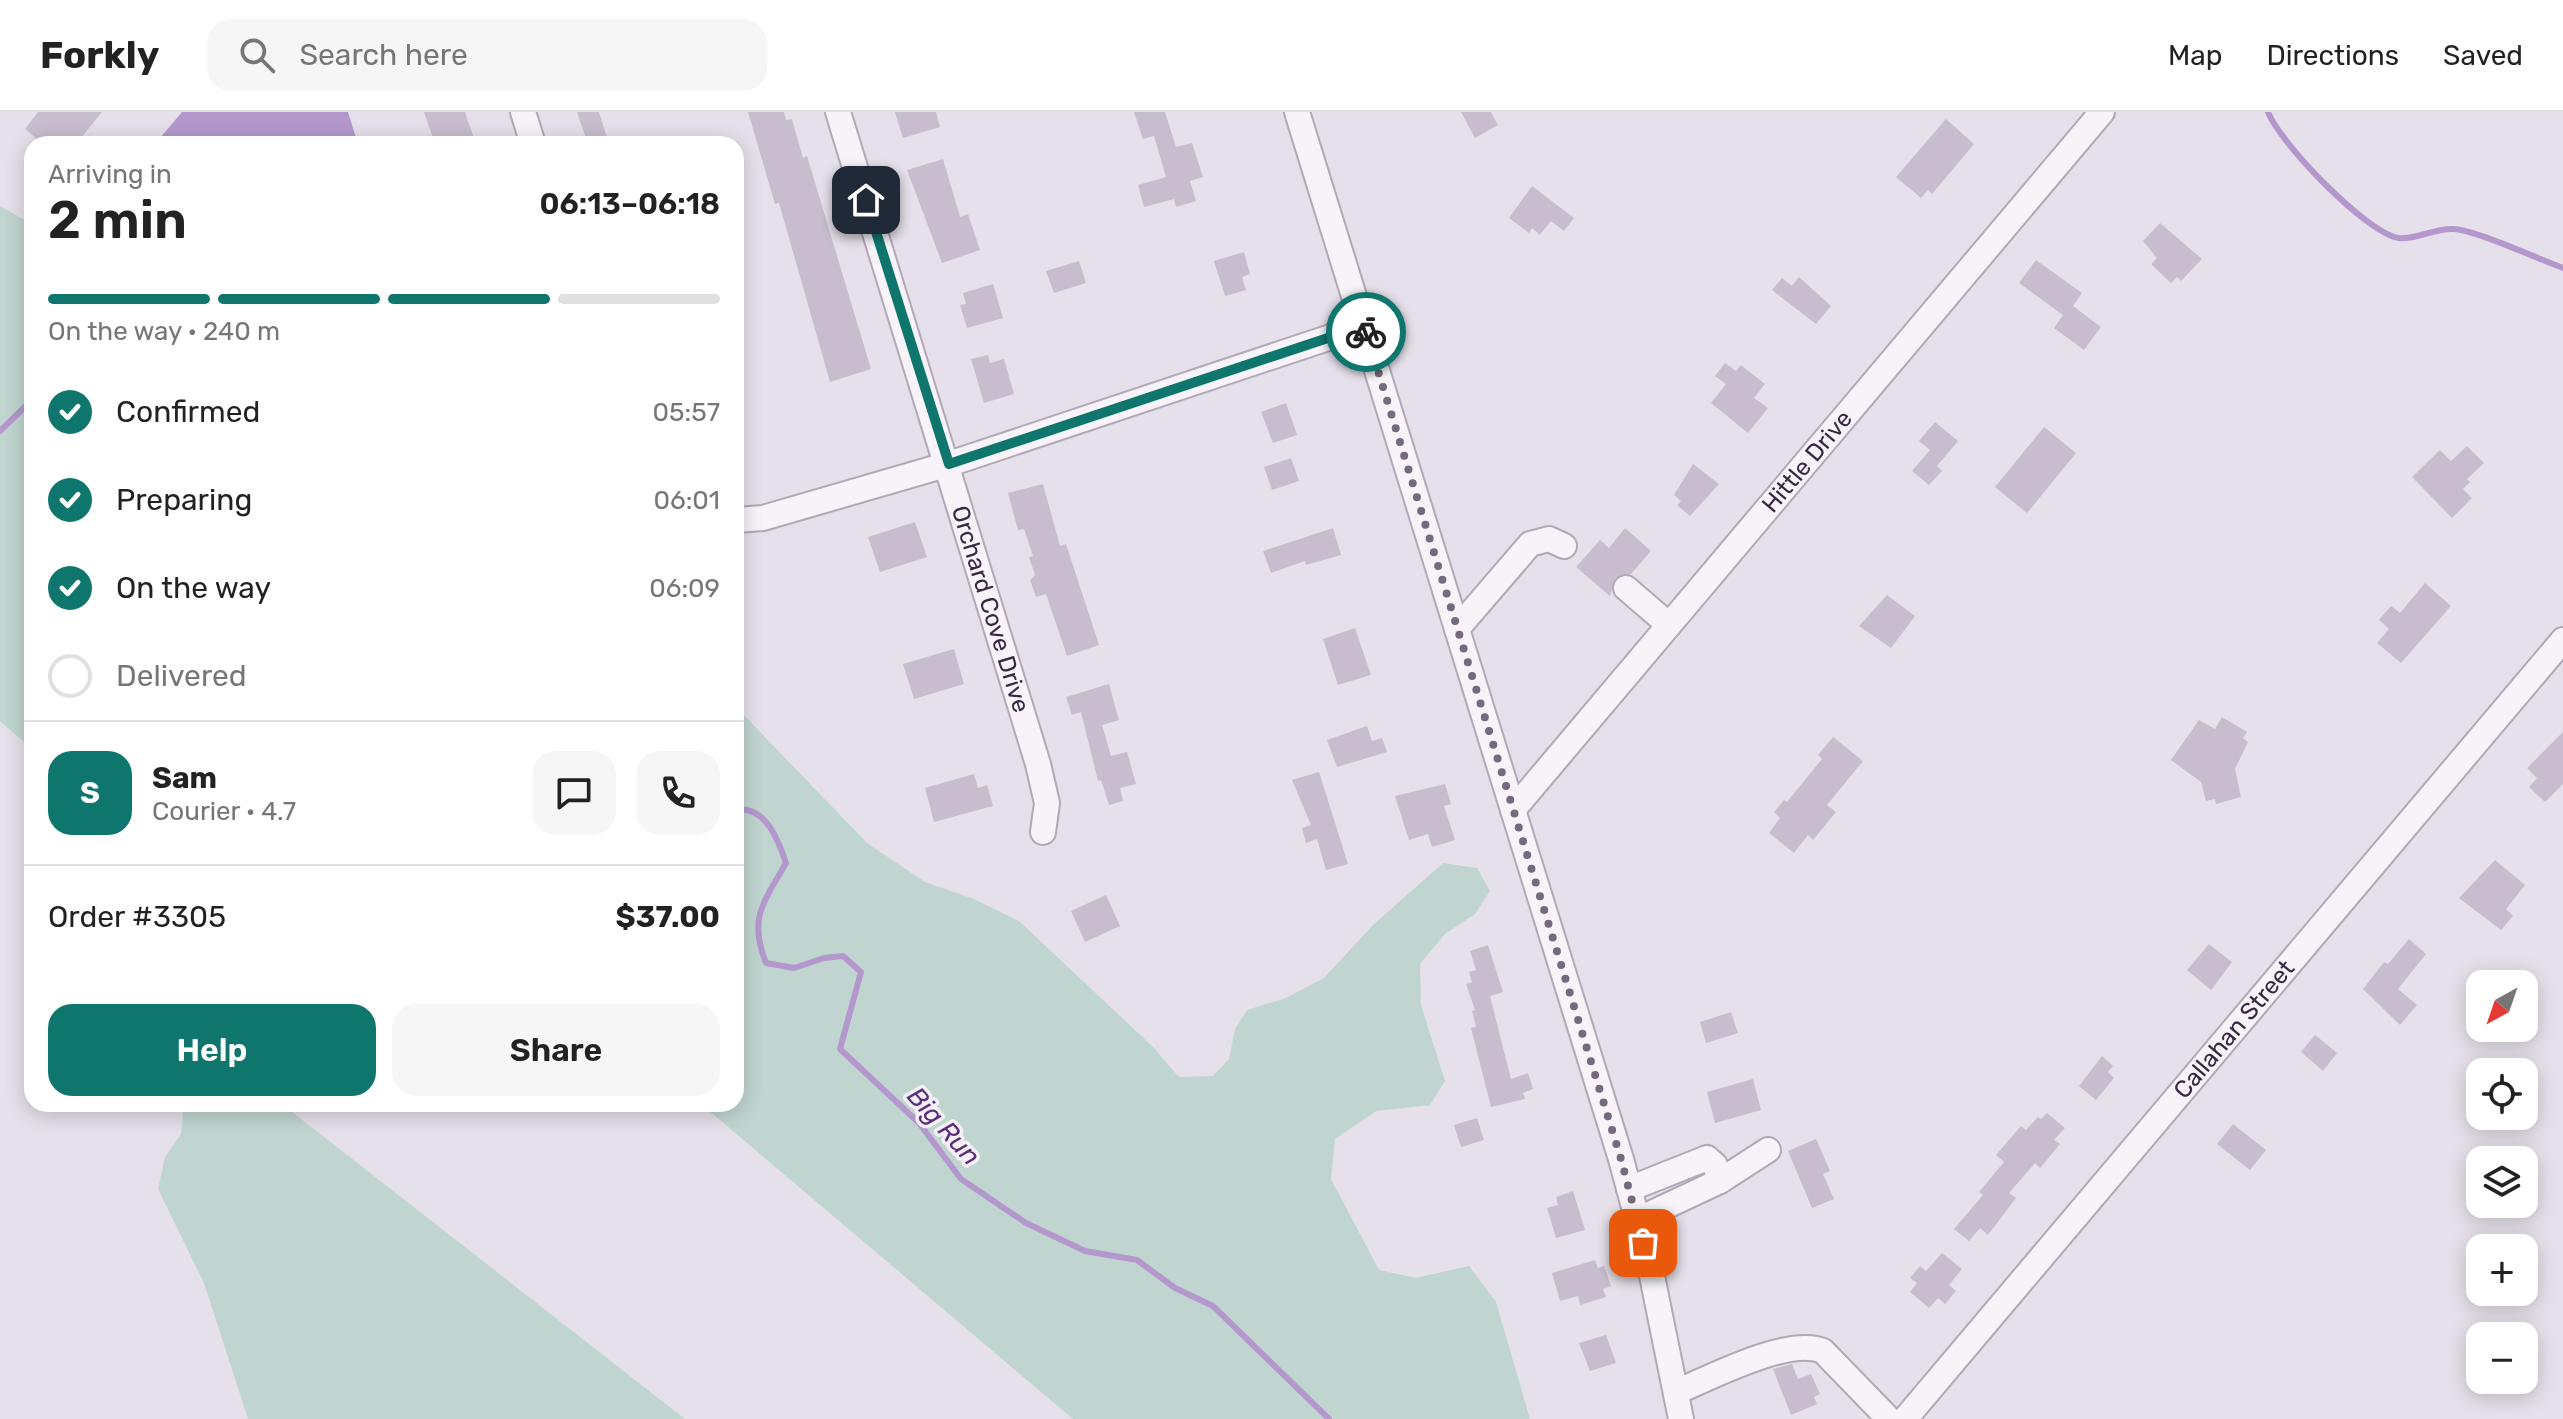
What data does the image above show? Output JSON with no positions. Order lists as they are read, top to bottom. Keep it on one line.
{"streets":{"street":["Hittle Drive","Orchard Cove Drive","Callahan Street"]},"water":["Big Run"],"north":"bottom left","page":{"header":"Forkly","search":"Search here","nav":["Map","Directions","Saved"],"heading":["2 min","Arriving in","06:13–06:18"],"panel":["Sam","Courier · 4.7","Order #3305","$37.00"],"bar":"On the way · 240 m","list":[["Confirmed","05:57"],["Preparing","06:01"],["On the way","06:09"],"Delivered"],"round":"S","map_buttons":["+","−"],"buttons":["Help","Share"]}}
